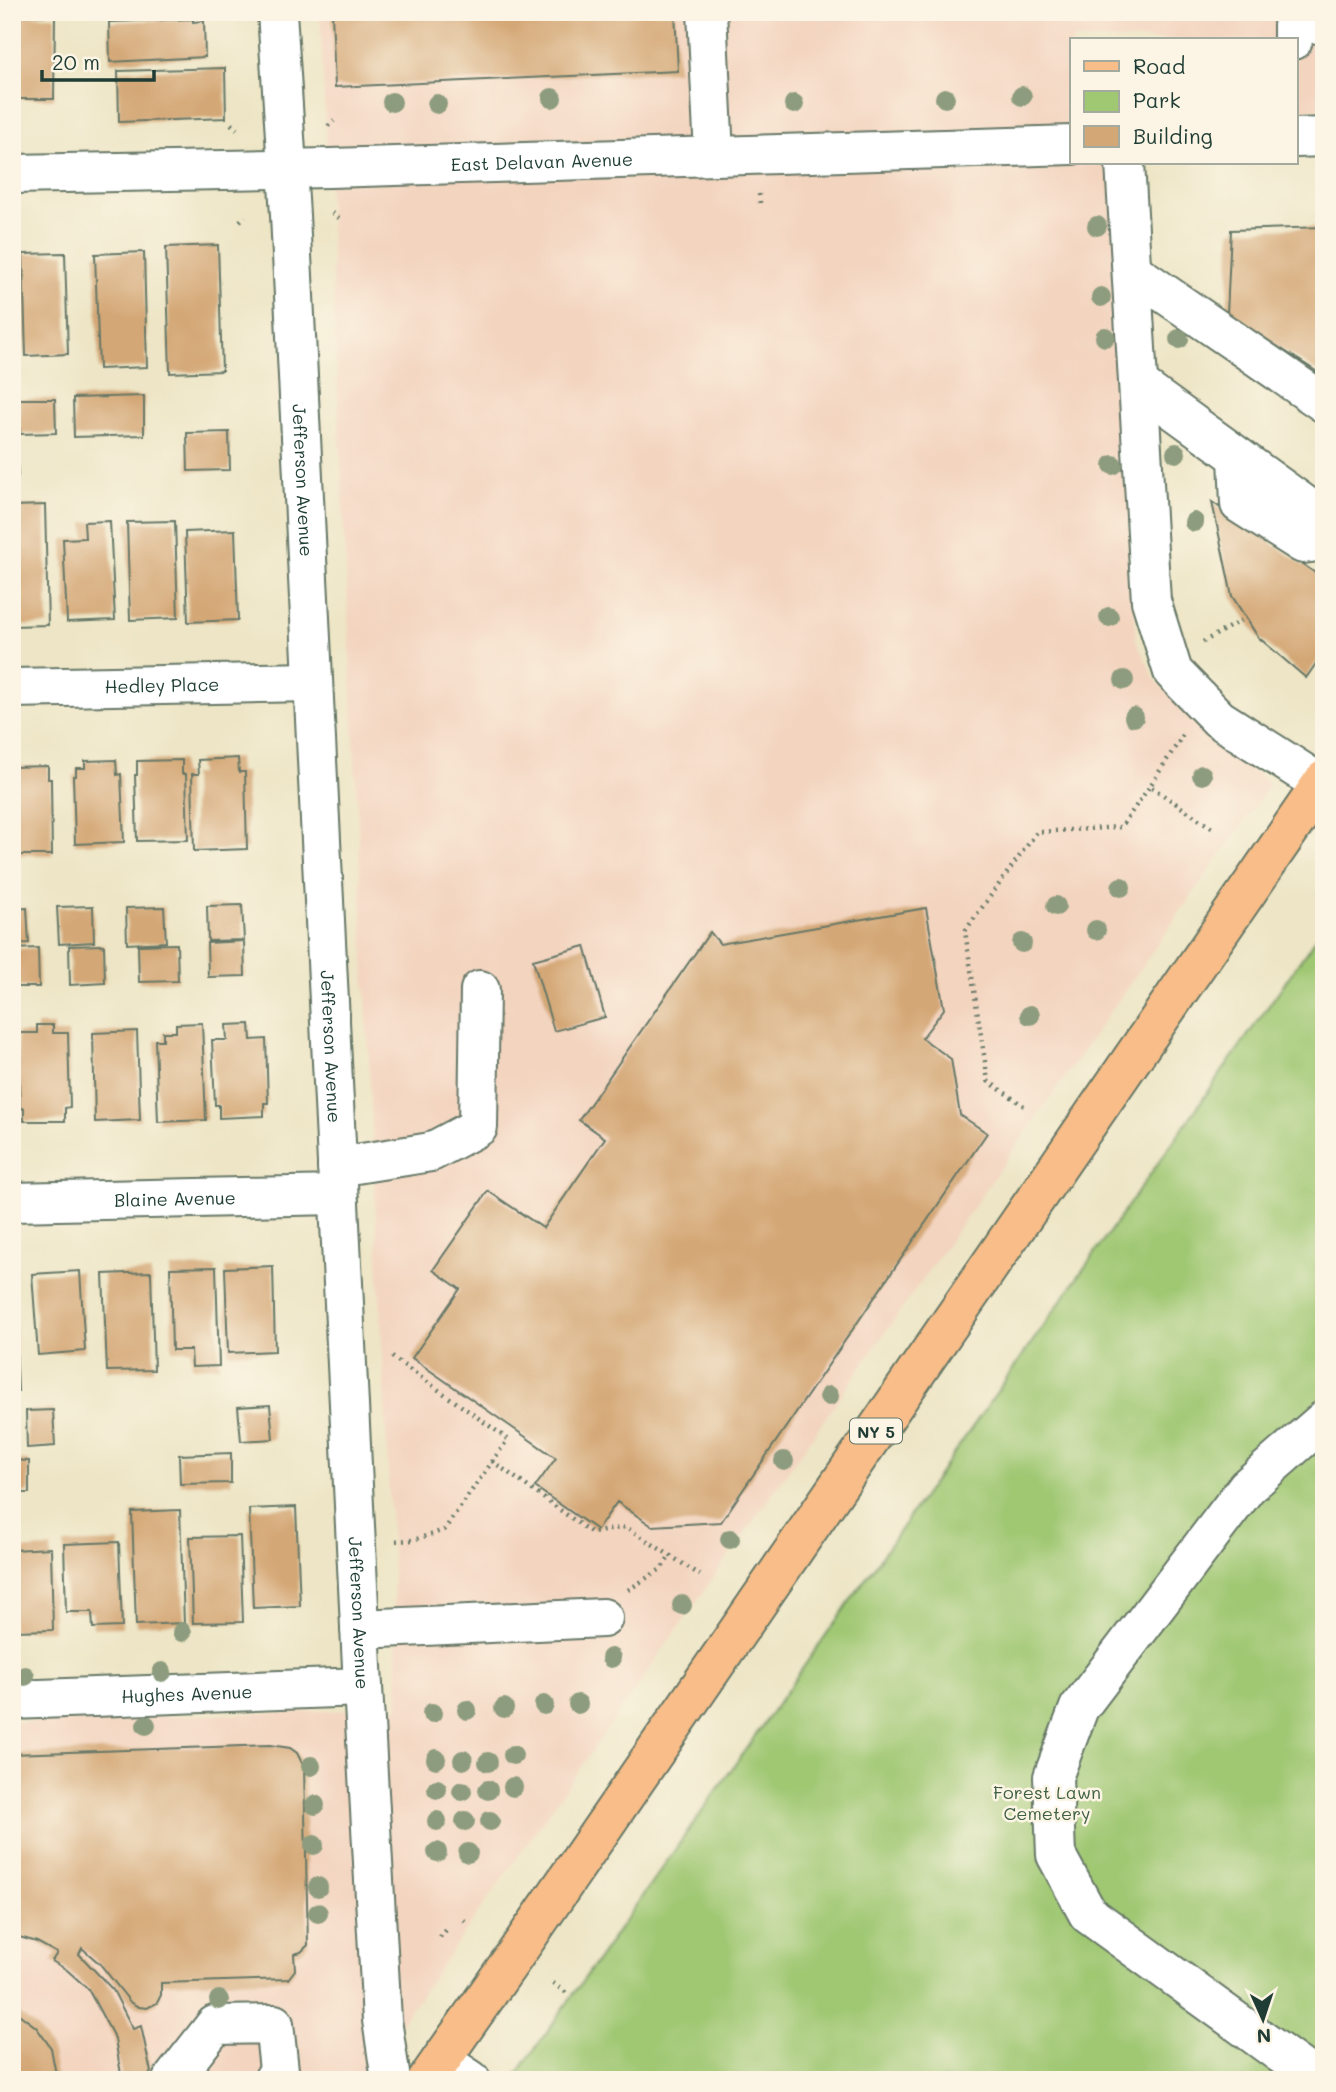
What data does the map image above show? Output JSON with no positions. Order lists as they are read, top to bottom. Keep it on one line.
{"streets":{"main road":["NY 5"],"street":["East Delavan Avenue","Jefferson Avenue","Hedley Place","Blaine Avenue","Hughes Avenue"]},"crossings":[["East Delavan Avenue","Jefferson Avenue"],["Jefferson Avenue","Hedley Place"],["Jefferson Avenue","Blaine Avenue"],["Jefferson Avenue","Hughes Avenue"]],"parks":["Forest Lawn Cemetery"],"legend":["Road","Park","Building"],"scale_bar":"20 m","north":"bottom"}
